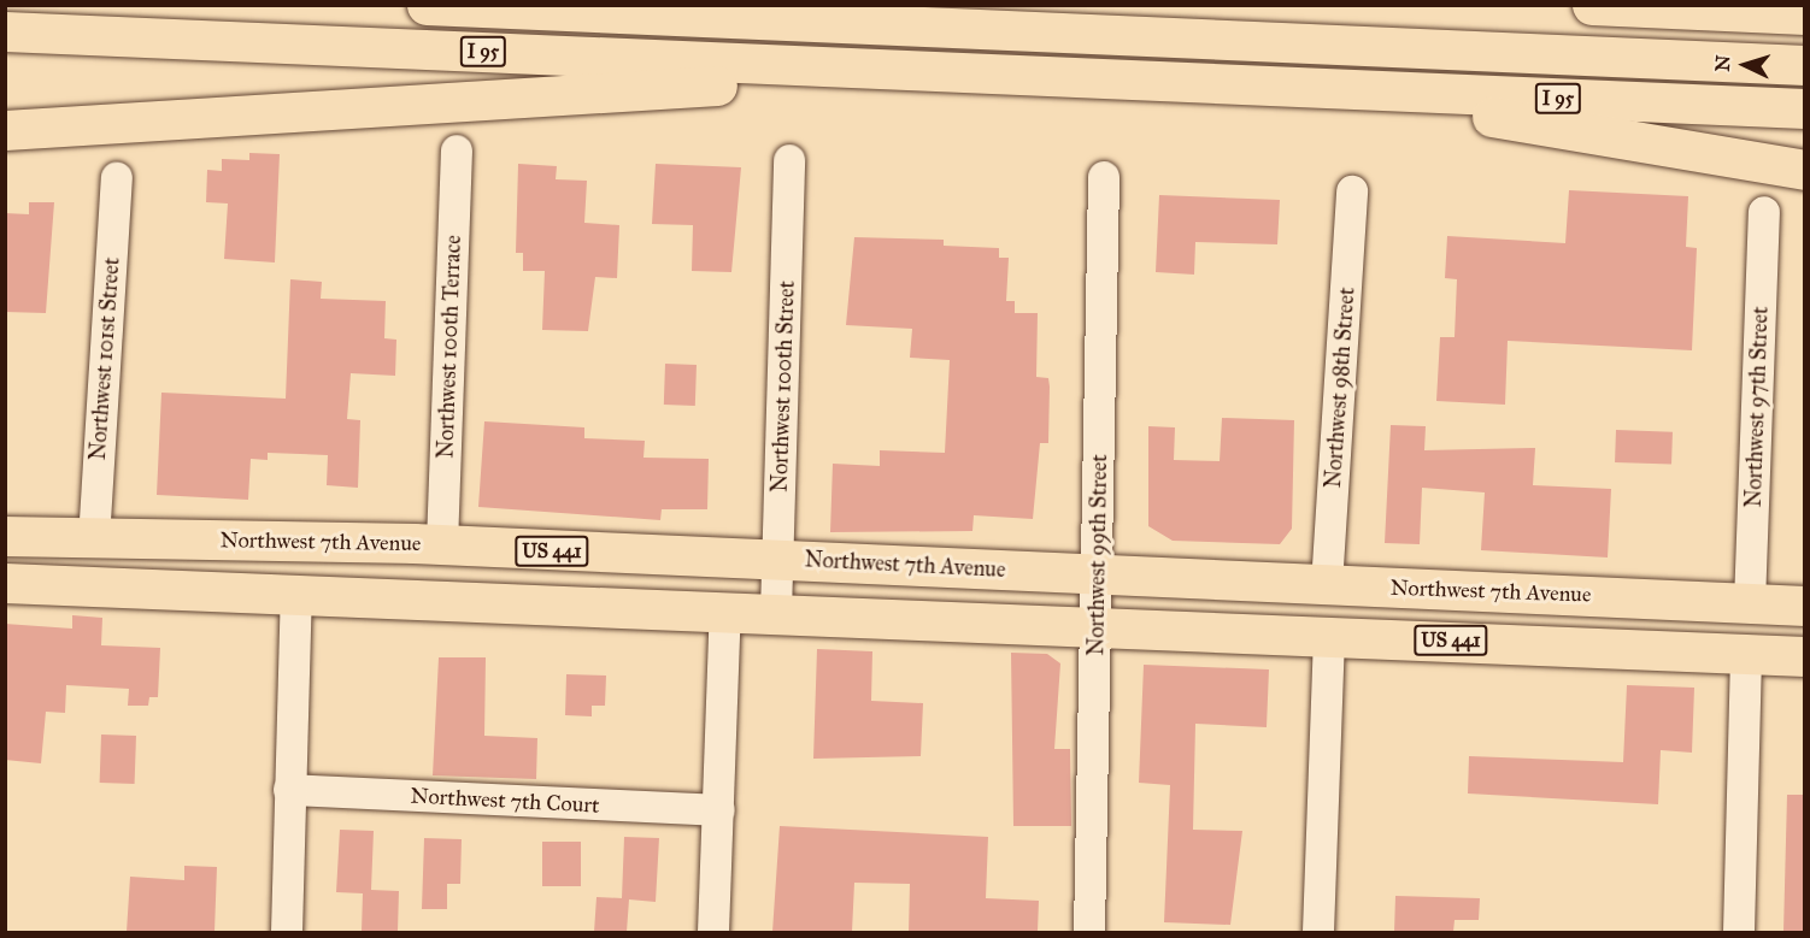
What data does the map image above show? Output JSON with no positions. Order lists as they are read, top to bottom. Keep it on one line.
{"streets":{"main road":["I 95","Northwest 7th Avenue","US 441"],"street":["Northwest 100th Terrace","Northwest 101st Street","Northwest 100th Street","Northwest 98th Street","Northwest 97th Street","Northwest 99th Street","Northwest 7th Court"]},"crossings":[["Northwest 100th Terrace","Northwest 7th Avenue"],["Northwest 101st Street","Northwest 7th Avenue"],["Northwest 100th Street","Northwest 7th Avenue"],["Northwest 100th Street","US 441"],["Northwest 98th Street","Northwest 7th Avenue"],["Northwest 97th Street","Northwest 7th Avenue"],["Northwest 7th Avenue","Northwest 99th Street"],["US 441","Northwest 99th Street"]],"north":"left"}
